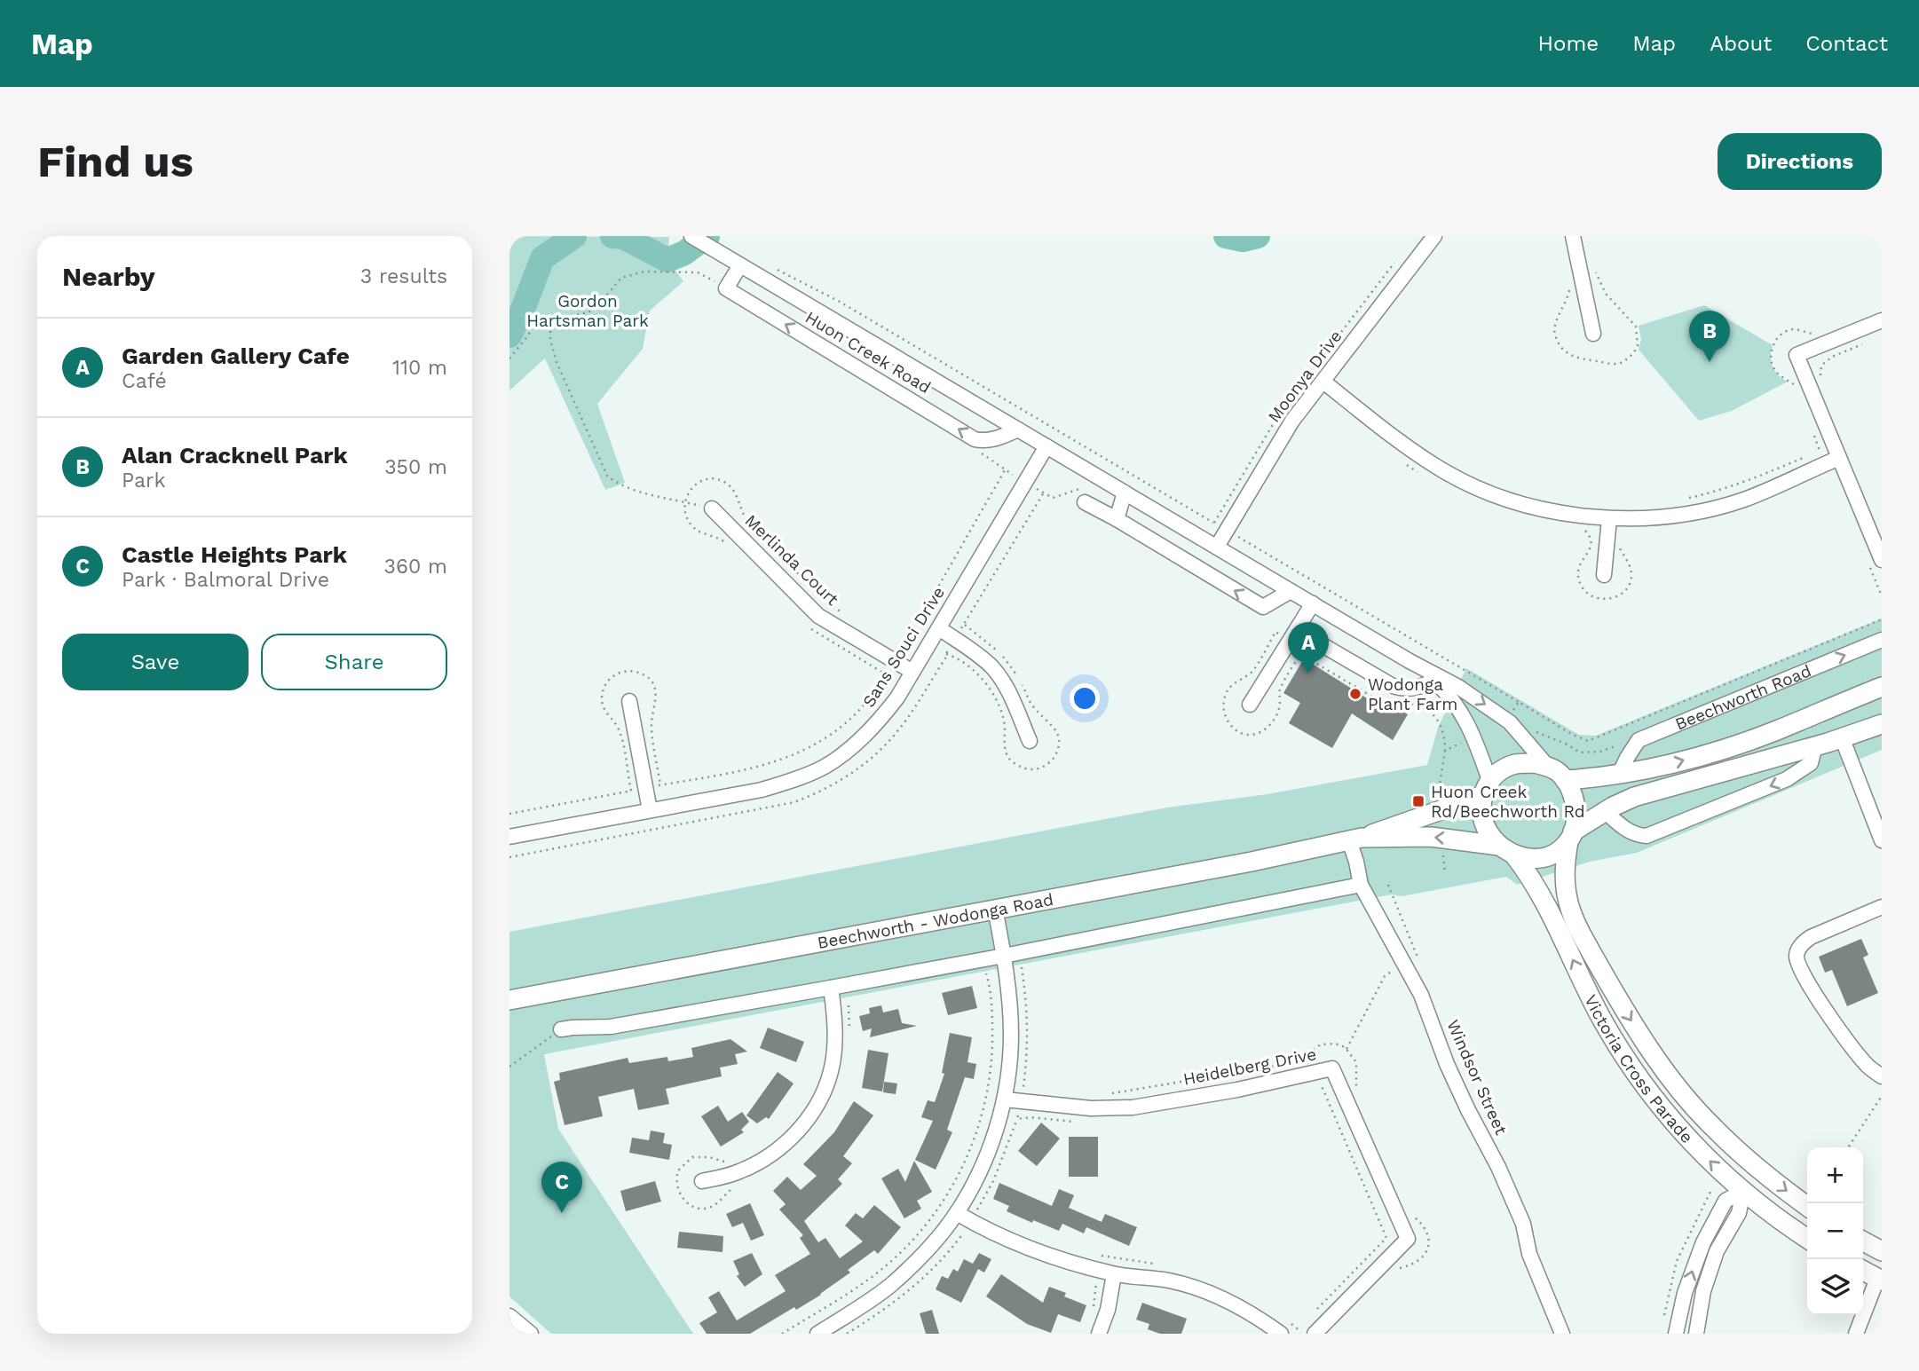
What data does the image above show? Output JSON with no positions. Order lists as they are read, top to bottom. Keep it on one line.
{"streets":{"main road":["Beechworth - Wodonga Road","Victoria Cross Parade"],"street":["Huon Creek Road","Moonya Drive","Merlinda Court","Sans Souci Drive","Beechworth Road","Heidelberg Drive","Windsor Street"]},"crossings":[["Huon Creek Road","Moonya Drive"],["Huon Creek Road","Sans Souci Drive"],["Huon Creek Road","Beechworth - Wodonga Road"],["Huon Creek Road","Victoria Cross Parade"],["Merlinda Court","Sans Souci Drive"],["Beechworth - Wodonga Road","Victoria Cross Parade"],["Beechworth - Wodonga Road","Windsor Street"]],"one_way":["Beechworth Road"],"parks":["Gordon Hartsman Park"],"places":{"other":["Wodonga Plant Farm"],"transit":["Huon Creek Rd/Beechworth Rd"]},"page":{"header":"Map","nav":["Home","Map","About","Contact"],"buttons":["Directions",["Save","Share"]],"title":"Find us","heading":["Nearby","3 results"],"pins":["B","A","C"],"list":[{"mark":"A","name":"Garden Gallery Cafe","note":"Café","value":"110 m"},{"mark":"B","name":"Alan Cracknell Park","note":"Park","value":"350 m"},{"mark":"C","name":"Castle Heights Park","note":"Park · Balmoral Drive","value":"360 m"}],"map_buttons":["+","−"]}}
